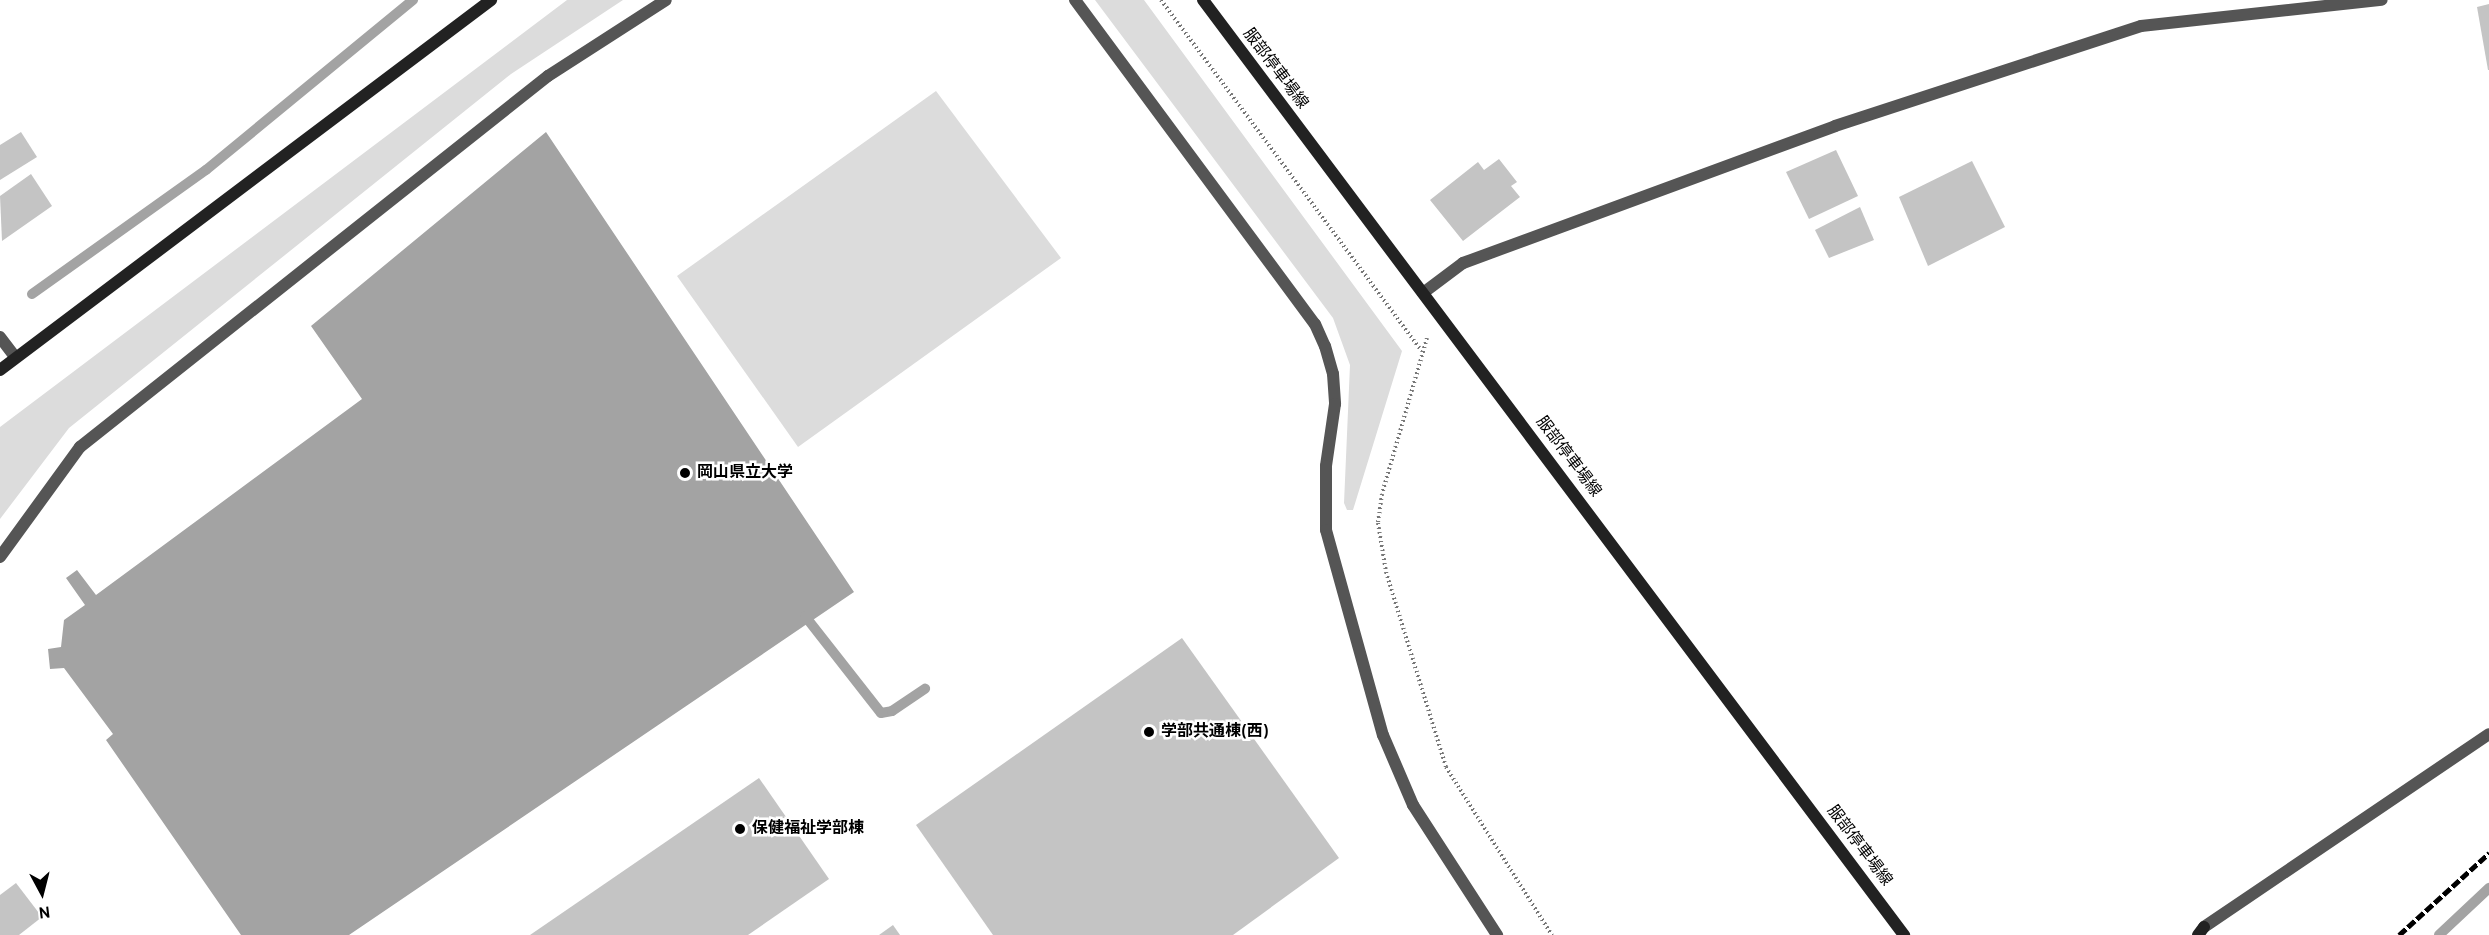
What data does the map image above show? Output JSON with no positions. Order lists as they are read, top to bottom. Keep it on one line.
{"streets":{"main road":["服部停車場線"]},"places":["岡山県立大学","学部共通棟(西)","保健福祉学部棟"],"north":"bottom"}
